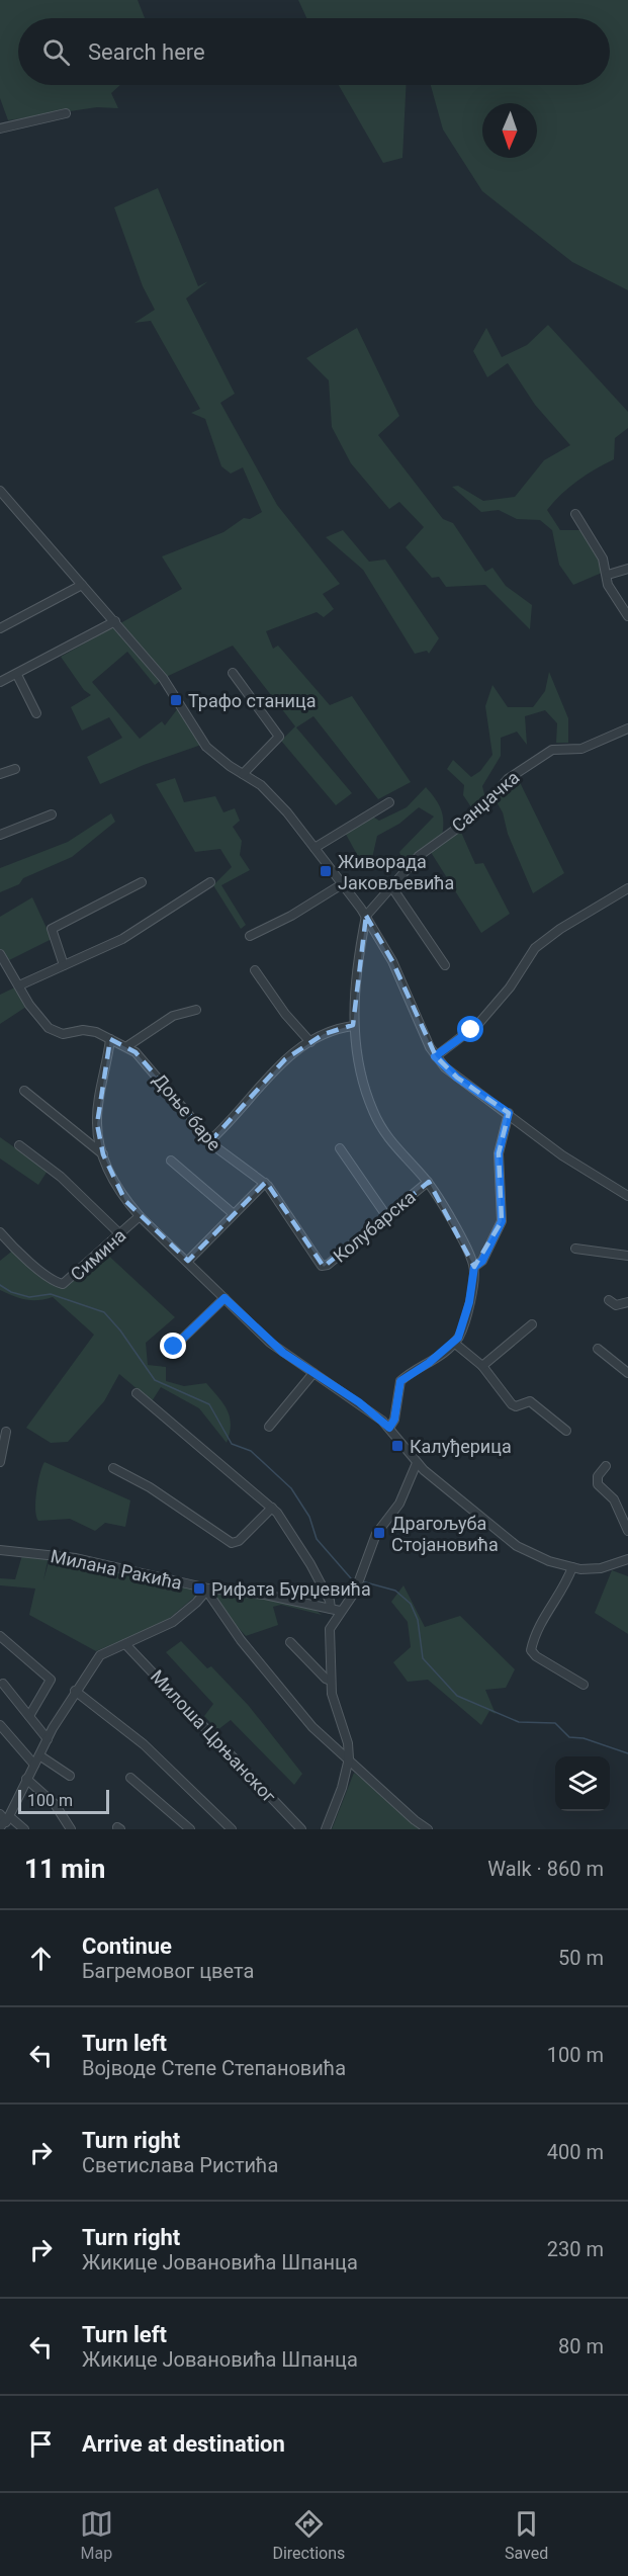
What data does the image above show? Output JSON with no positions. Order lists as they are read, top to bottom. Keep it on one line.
{"streets":{"street":["Санџачка","Доње баре","Колубарска","Симина","Милана Ракића","Милоша Црњанског"]},"crossings":[["Доње баре","Колубарска"]],"places":{"transit":["Трафо станица","Живорада Јаковљевића","Калуђерица","Драгољуба Стојановића","Рифата Бурџевића"]},"scale_bar":"100 m","north":"bottom","page":{"search":"Search here","scale":"100 m","heading":["11 min","Walk · 860 m"],"list":[["Continue","Багремовог цвета","50 m"],["Turn left","Војводе Степе Степановића","100 m"],["Turn right","Светислава Ристића","400 m"],["Turn right","Жикице Јовановића Шпанца","230 m"],["Turn left","Жикице Јовановића Шпанца","80 m"],"Arrive at destination"],"nav":["Map","Directions","Saved"]}}
